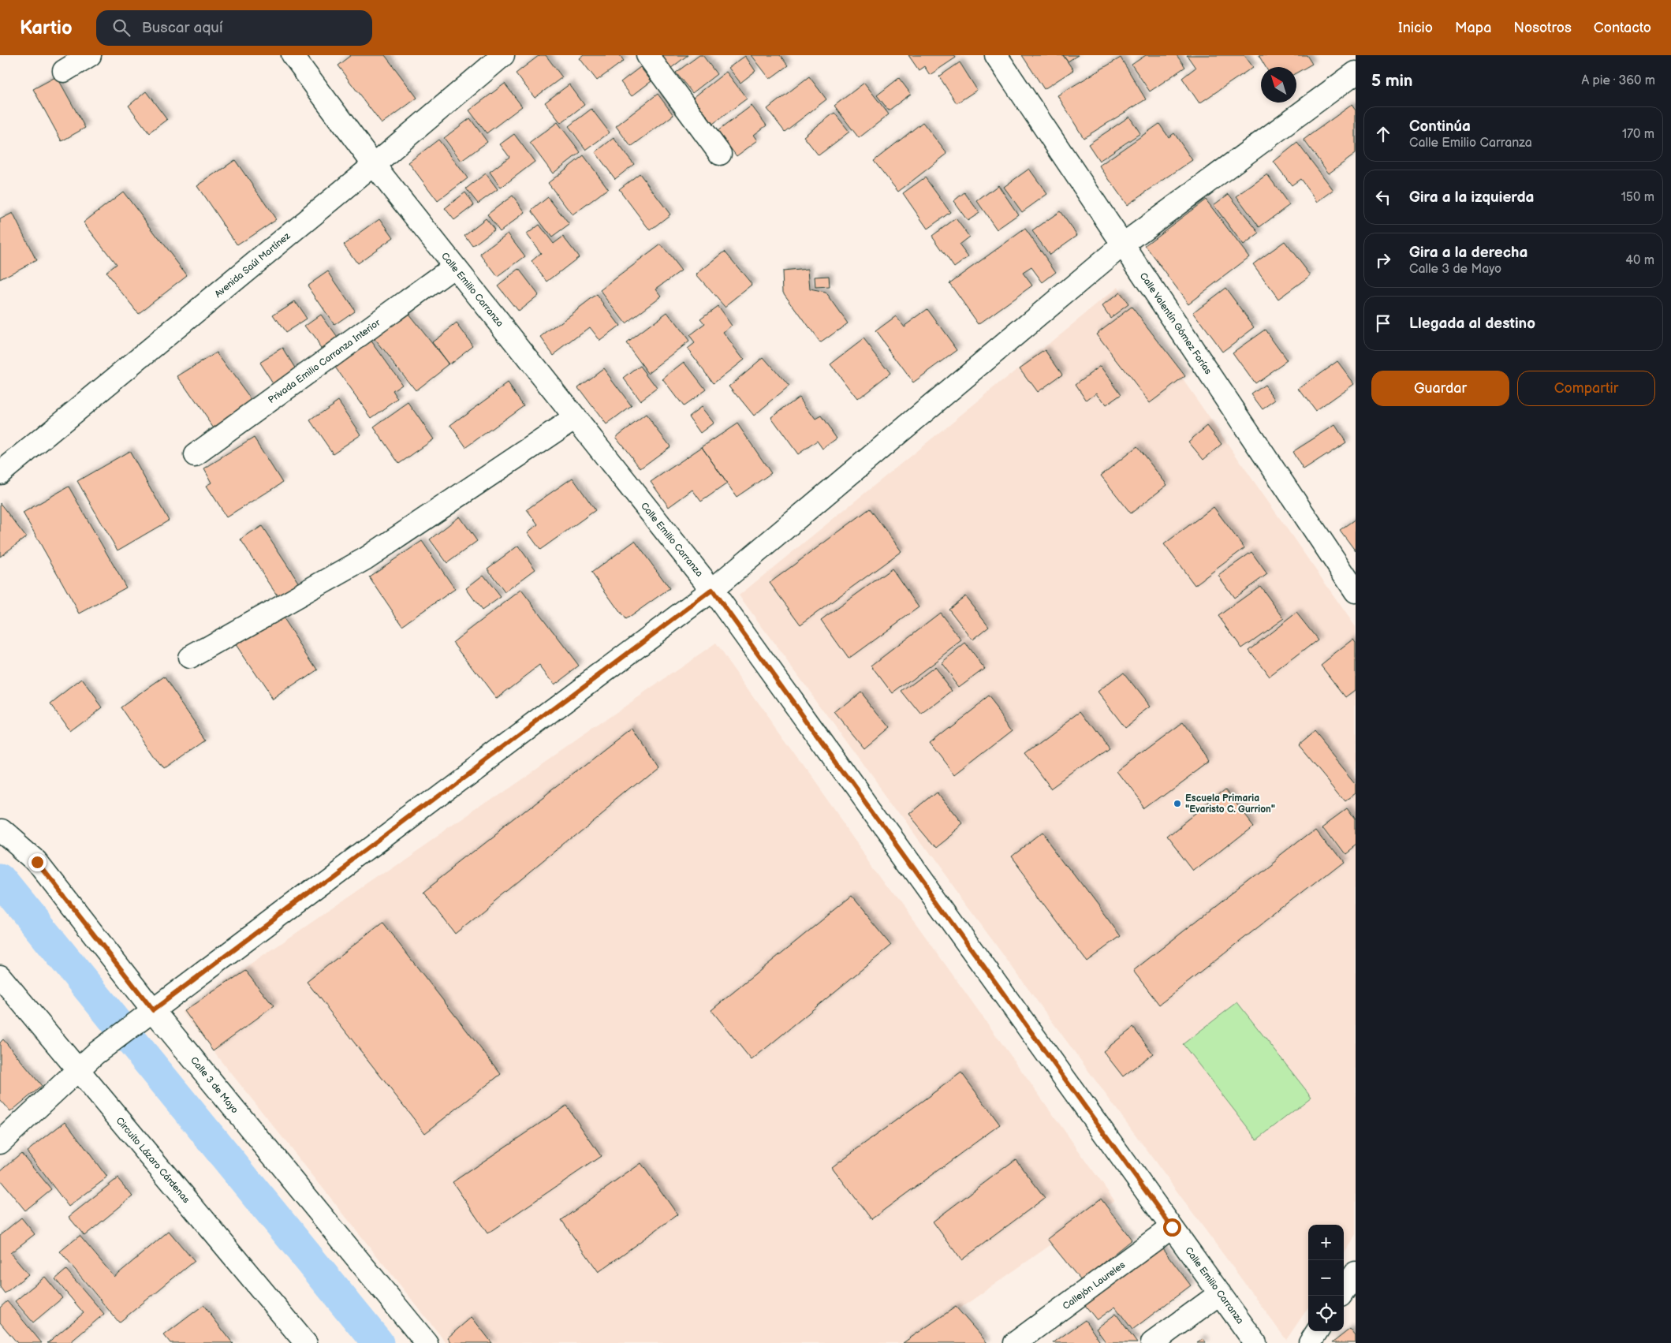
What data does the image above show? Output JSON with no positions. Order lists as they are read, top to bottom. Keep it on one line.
{"streets":{"street":["Avenida Saúl Martínez","Calle Emilio Carranza","Calle Valentín Gómez Farías","Privada Emilio Carranza Interior","Calle 3 de Mayo","Circuito Lázaro Cárdenas","Callejón Laureles"]},"crossings":[["Avenida Saúl Martínez","Calle Emilio Carranza"],["Calle Emilio Carranza","Privada Emilio Carranza Interior"],["Calle Emilio Carranza","Callejón Laureles"]],"places":["Escuela Primaria \"Evaristo C. Gurrion\""],"north":"top left","page":{"header":"Kartio","search":"Buscar aquí","nav":["Inicio","Mapa","Nosotros","Contacto"],"heading":["5 min","A pie · 360 m"],"list":[["Continúa","Calle Emilio Carranza","170 m"],["Gira a la izquierda","150 m"],["Gira a la derecha","Calle 3 de Mayo","40 m"],"Llegada al destino"],"buttons":["Guardar","Compartir"],"map_buttons":["+","−"]}}
